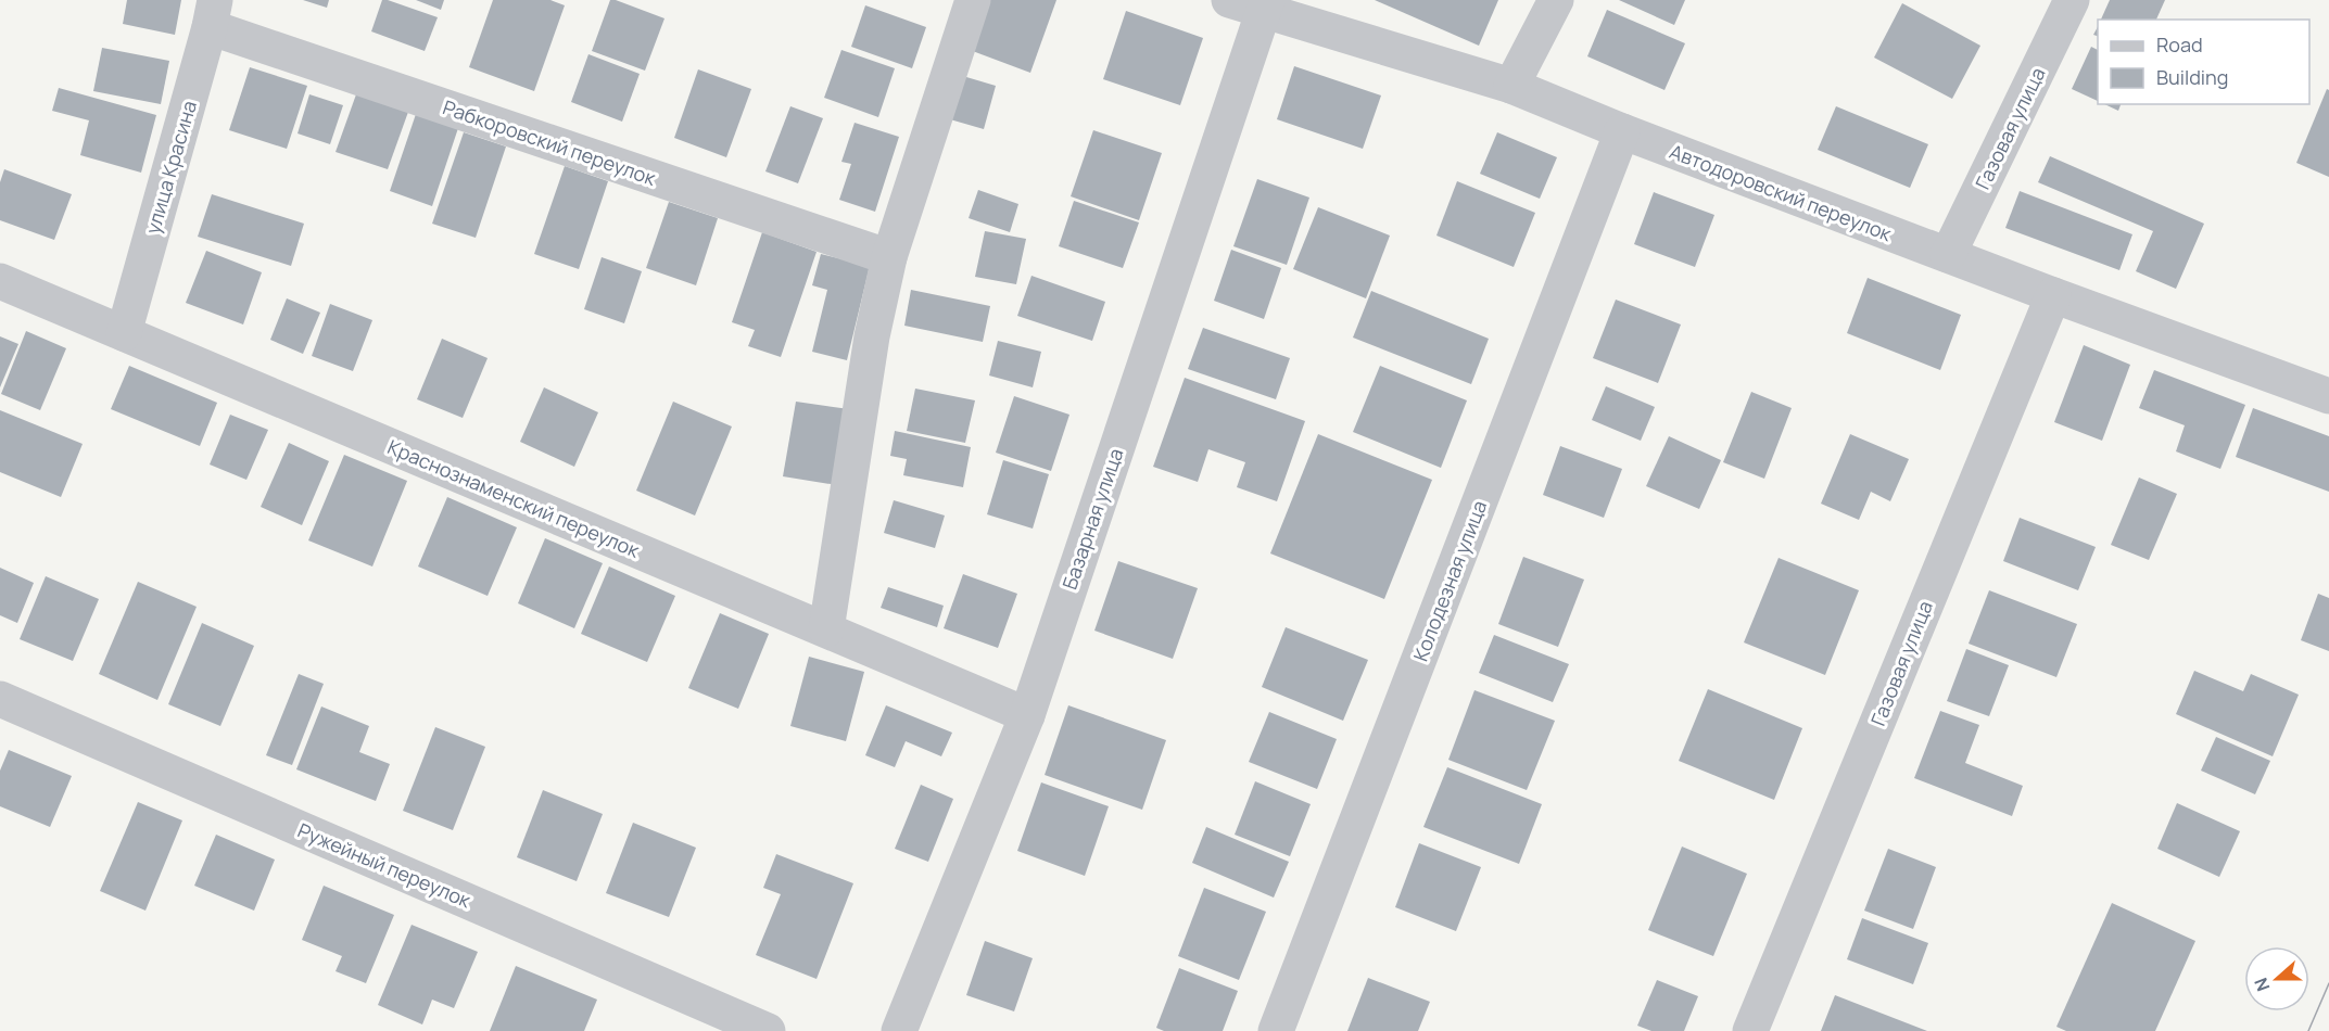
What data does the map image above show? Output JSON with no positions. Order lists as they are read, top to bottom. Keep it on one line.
{"streets":{"street":["Газовая улица","Рабкоровский переулок","улица Красина","Автодоровский переулок","Краснознаменский переулок","Базарная улица","Колодезная улица","Ружейный переулок"]},"crossings":[["Газовая улица","Автодоровский переулок"],["Рабкоровский переулок","улица Красина"],["улица Красина","Краснознаменский переулок"],["Автодоровский переулок","Базарная улица"],["Автодоровский переулок","Колодезная улица"],["Краснознаменский переулок","Базарная улица"]],"legend":["Road","Building"],"north":"left"}
